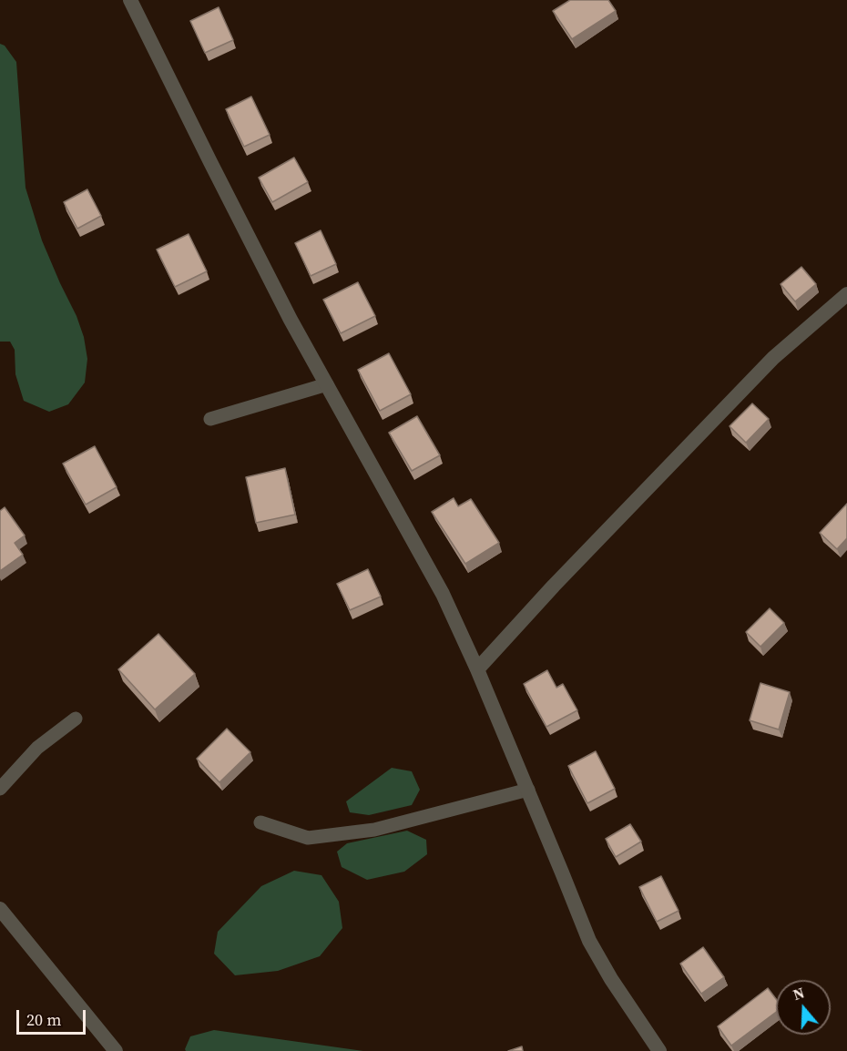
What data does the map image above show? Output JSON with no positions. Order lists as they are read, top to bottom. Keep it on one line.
{"scale_bar":"20 m","north":"top"}
